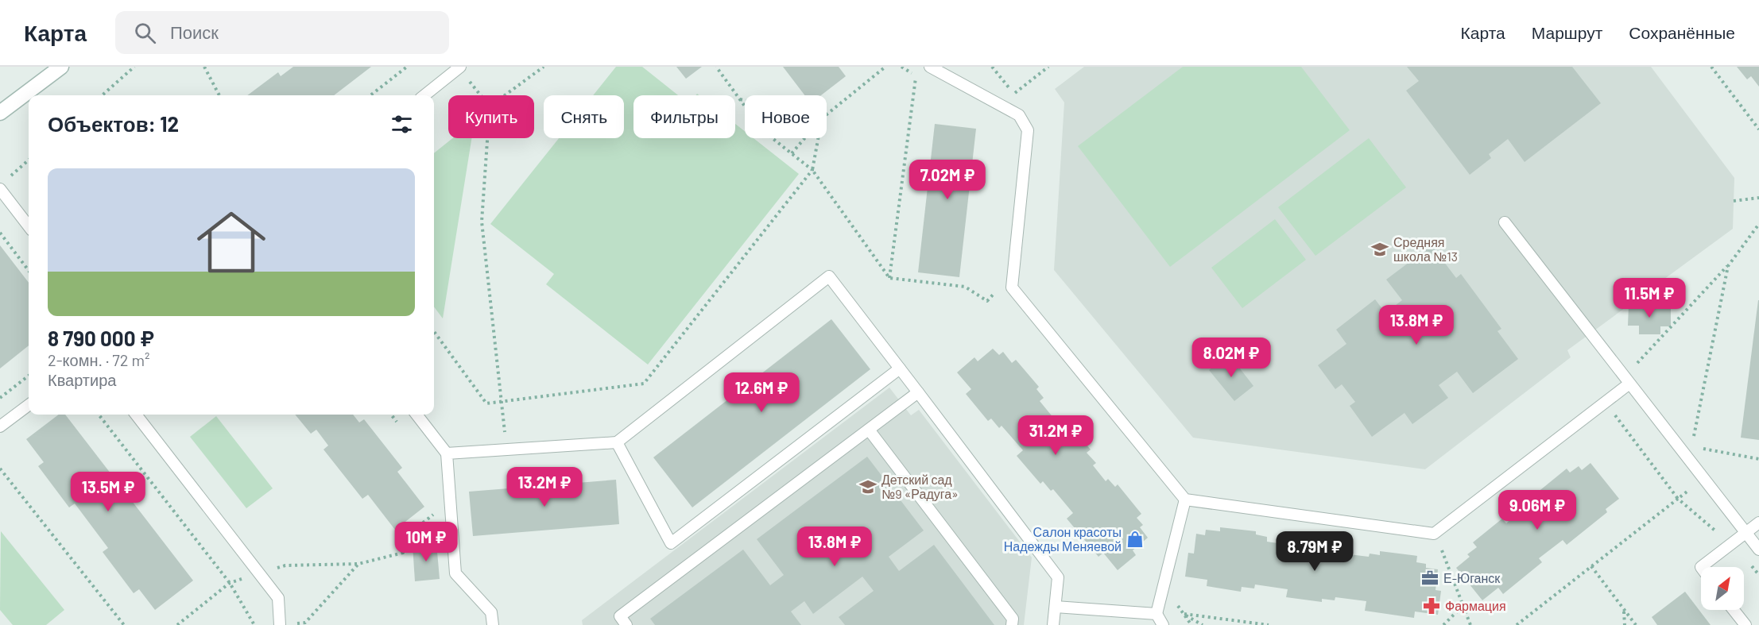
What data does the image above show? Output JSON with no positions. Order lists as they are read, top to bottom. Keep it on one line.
{"places":{"school or university":["Средняя школа №13","Детский сад №9 «Радуга»"],"shop":["Салон красоты Надежды Меняевой"],"office":["Е-Юганск"],"pharmacy":["Фармация"]},"north":"top right","page":{"header":"Карта","search":"Поиск","nav":["Карта","Маршрут","Сохранённые"],"chip":["Купить","Снять","Фильтры","Новое"],"heading":"Объектов: 12","list":[{"name":"8 790 000 ₽","note":"2-комн. · 72 m² · Квартира"}],"price":["7.02M ₽","11.5M ₽","13.8M ₽","8.02M ₽","12.6M ₽","31.2M ₽","13.2M ₽","13.5M ₽","9.06M ₽","10M ₽","13.8M ₽","8.79M ₽"]}}
